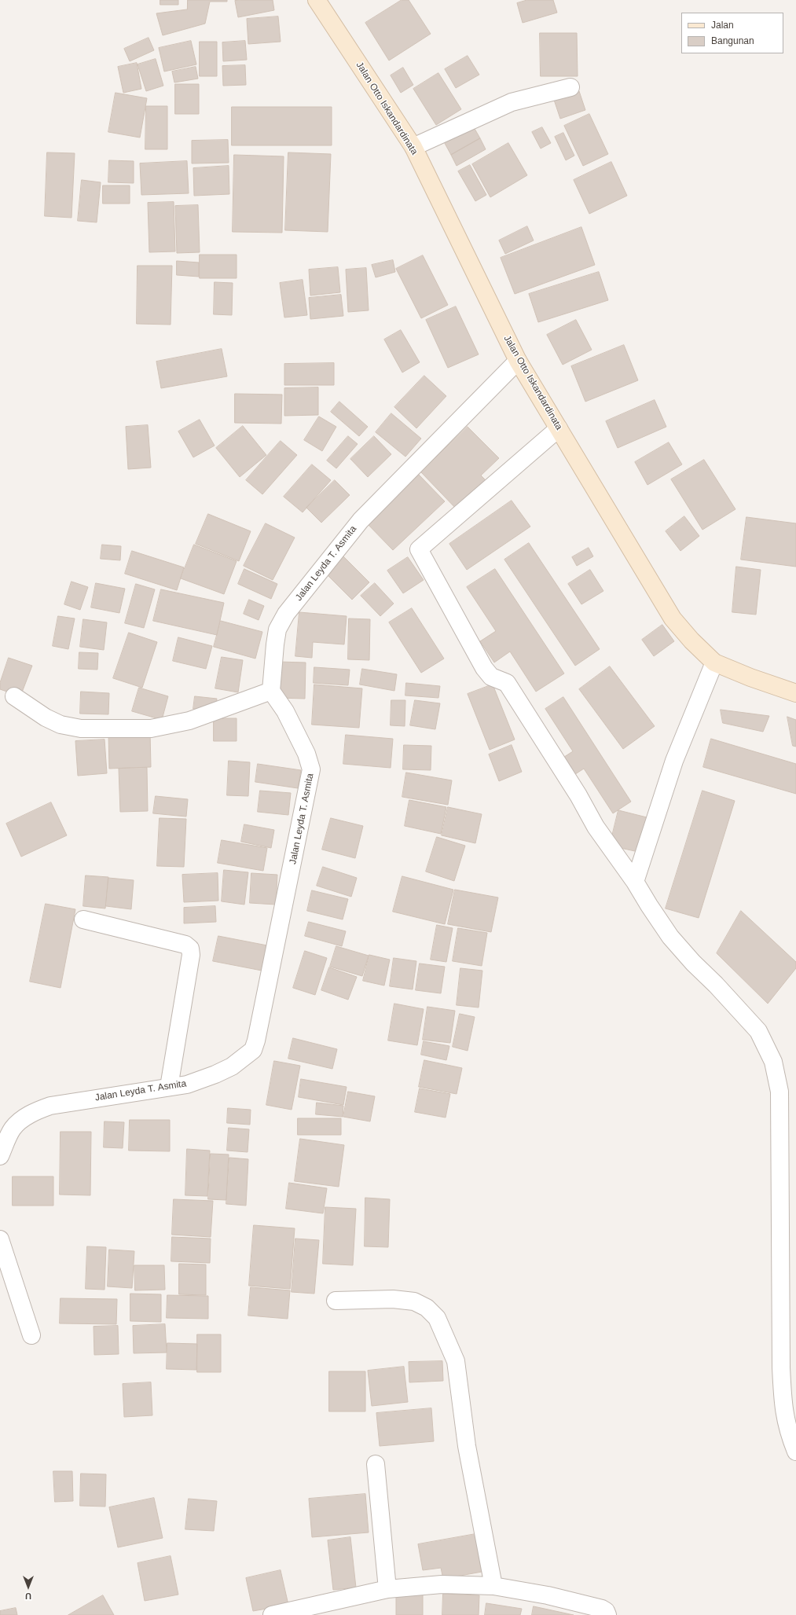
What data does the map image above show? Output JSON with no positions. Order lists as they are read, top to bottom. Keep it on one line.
{"streets":{"main road":["Jalan Otto Iskandardinata"],"street":["Jalan Leyda T. Asmita"]},"crossings":[["Jalan Otto Iskandardinata","Jalan Leyda T. Asmita"]],"legend":["Jalan","Bangunan"],"north":"bottom"}
